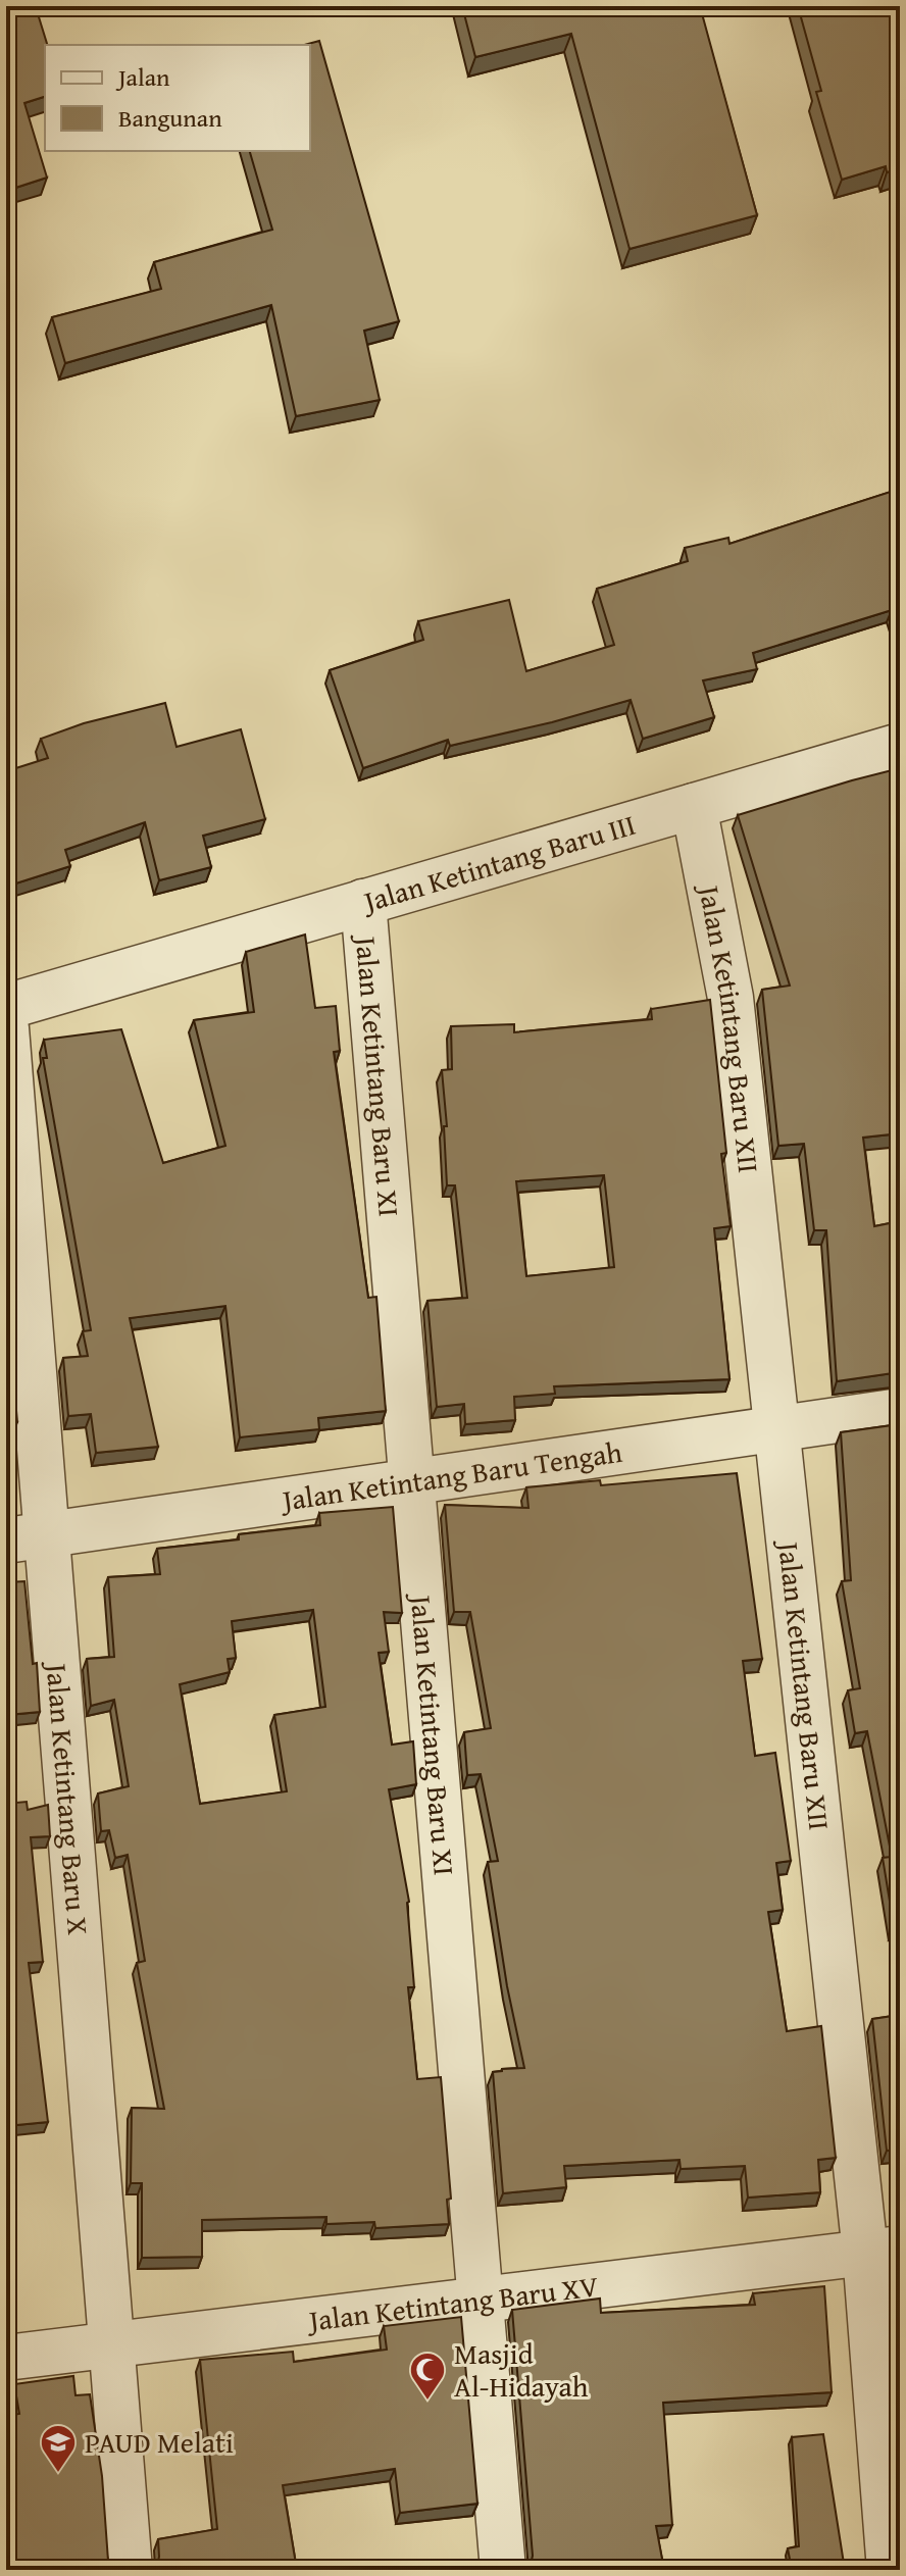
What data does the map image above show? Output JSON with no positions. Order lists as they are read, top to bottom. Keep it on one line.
{"streets":{"street":["Jalan Ketintang Baru III","Jalan Ketintang Baru XII","Jalan Ketintang Baru XI","Jalan Ketintang Baru Tengah","Jalan Ketintang Baru X","Jalan Ketintang Baru XV"]},"crossings":[["Jalan Ketintang Baru III","Jalan Ketintang Baru XII"],["Jalan Ketintang Baru III","Jalan Ketintang Baru XI"],["Jalan Ketintang Baru XII","Jalan Ketintang Baru Tengah"],["Jalan Ketintang Baru XII","Jalan Ketintang Baru XV"],["Jalan Ketintang Baru XI","Jalan Ketintang Baru Tengah"],["Jalan Ketintang Baru XI","Jalan Ketintang Baru XV"],["Jalan Ketintang Baru Tengah","Jalan Ketintang Baru X"],["Jalan Ketintang Baru X","Jalan Ketintang Baru XV"]],"places":{"mosque":["Masjid Al-Hidayah"],"school or university":["PAUD Melati"]},"legend":["Jalan","Bangunan"]}
